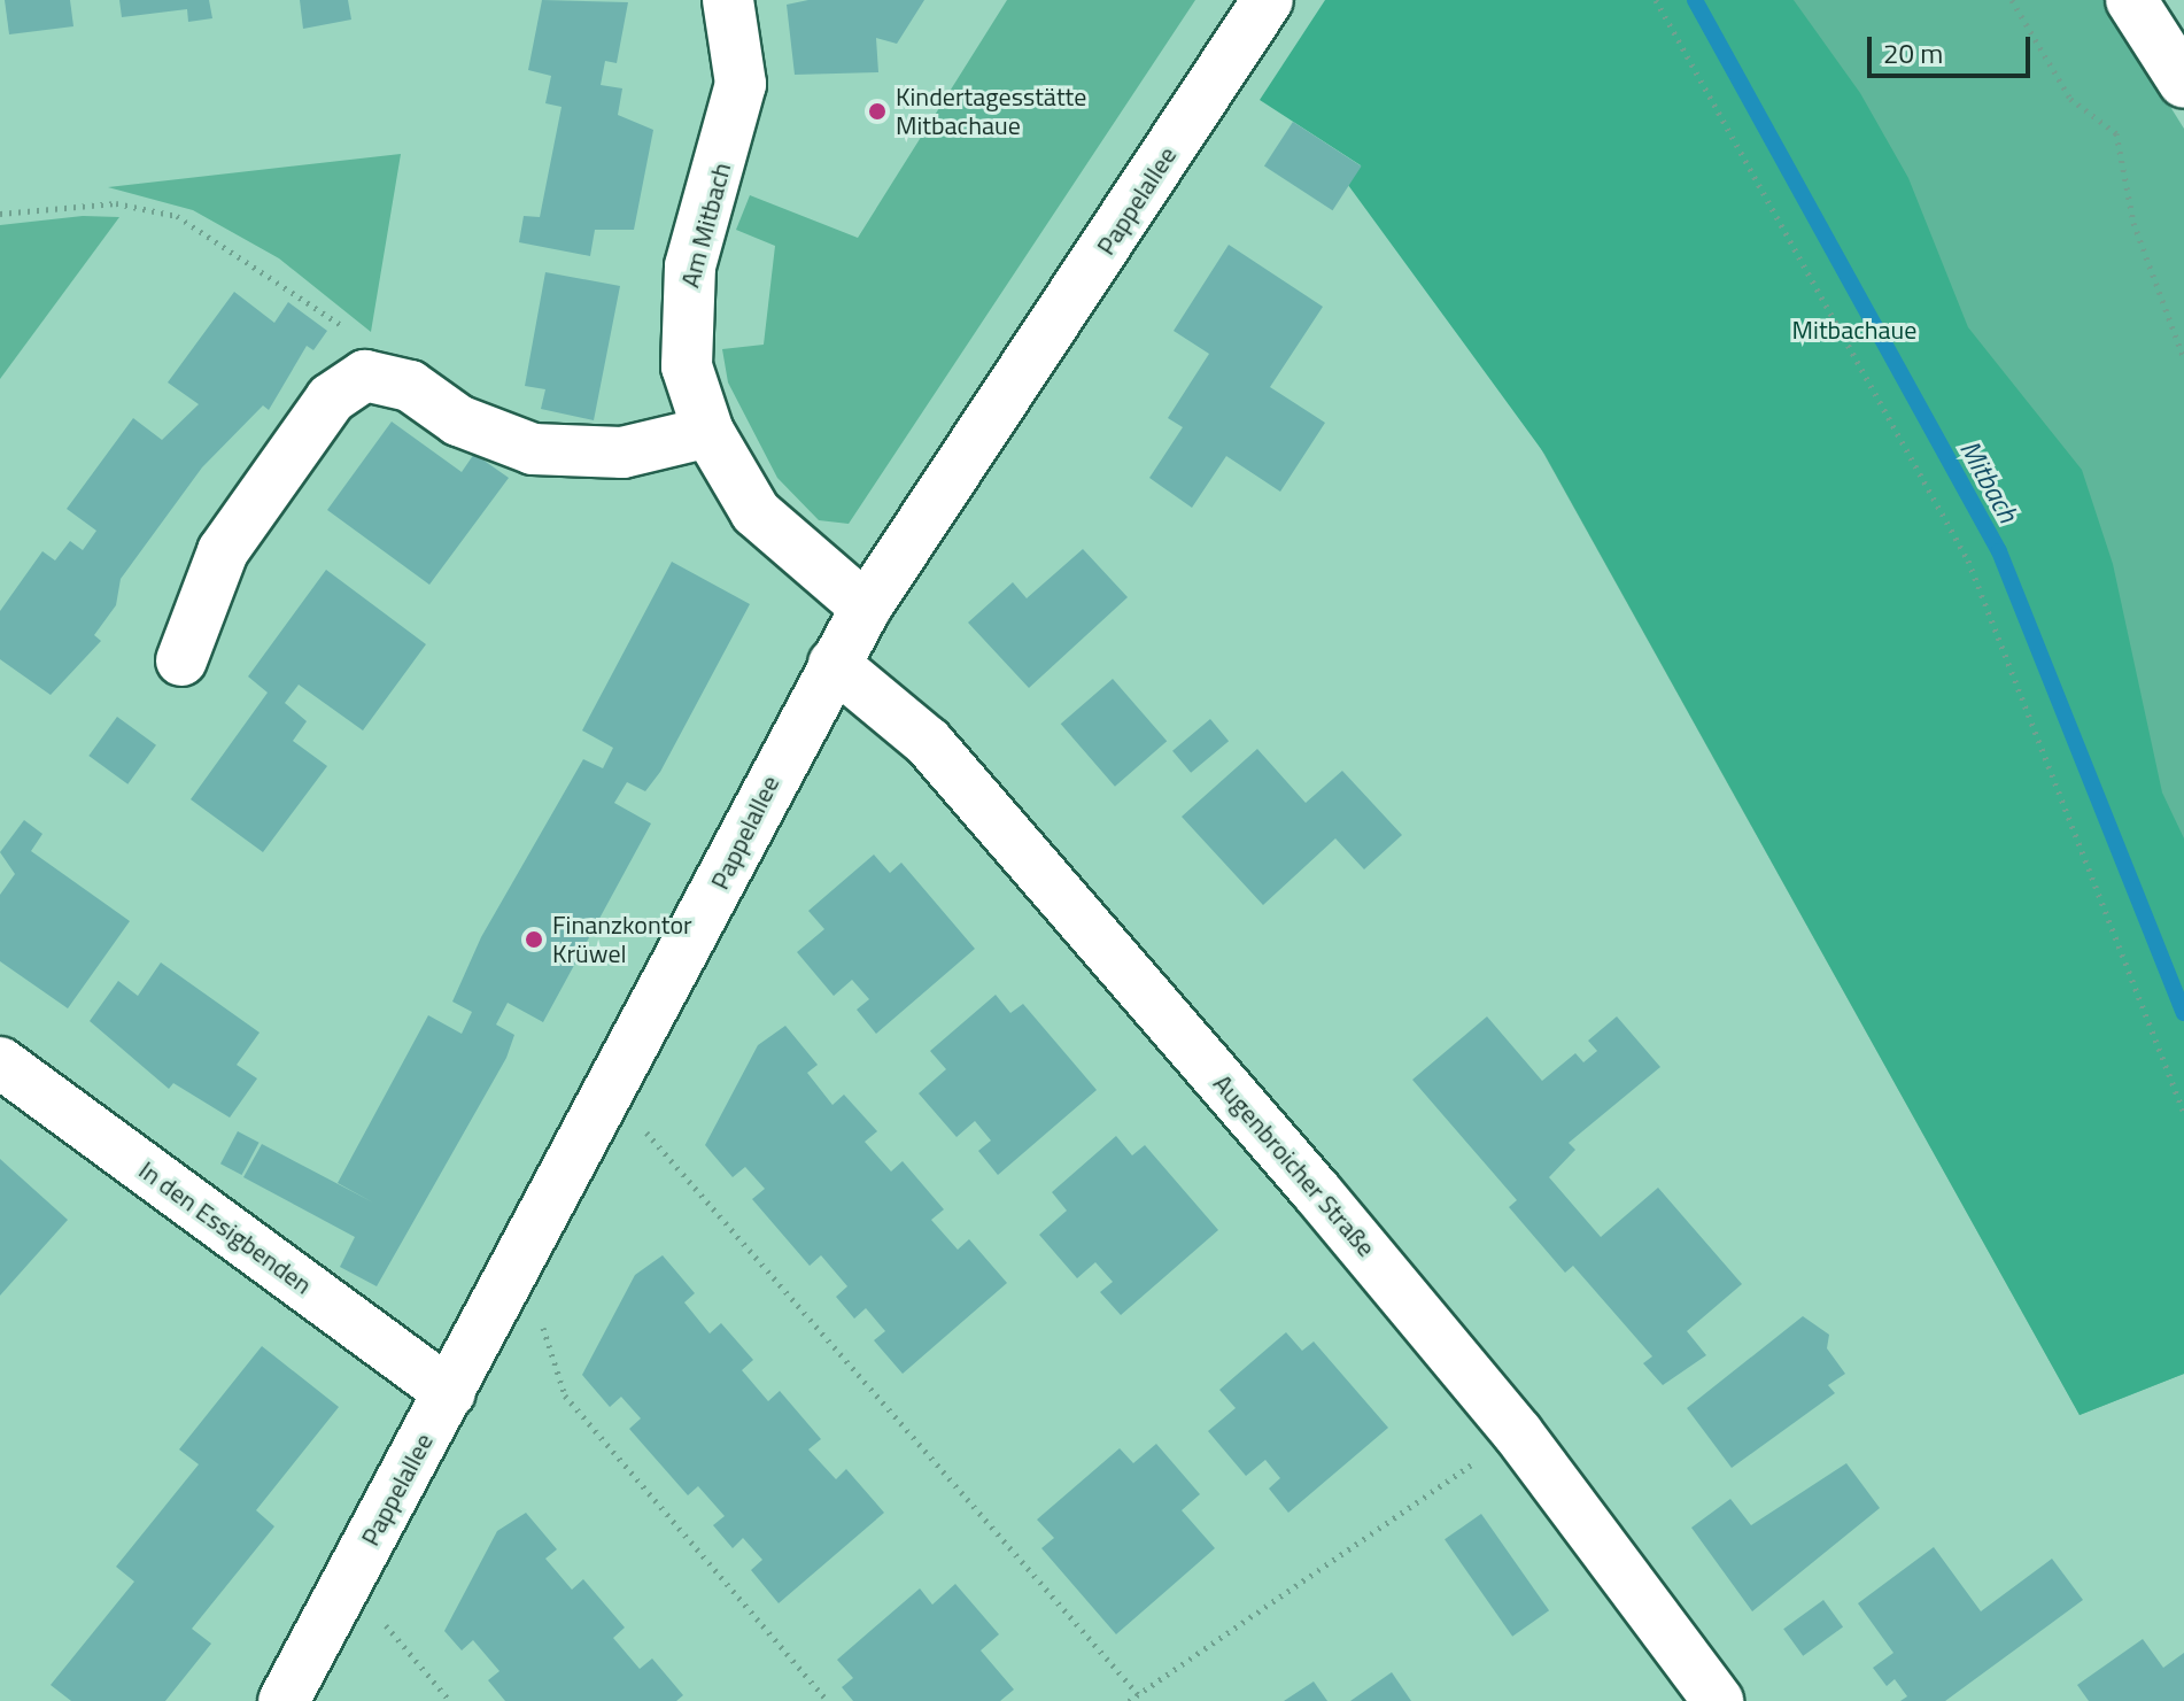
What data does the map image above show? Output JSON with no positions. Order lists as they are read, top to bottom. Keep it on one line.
{"streets":{"street":["Pappelallee","Am Mitbach","Augenbroicher Straße","In den Essigbenden"]},"crossings":[["Pappelallee","Am Mitbach"],["Pappelallee","Augenbroicher Straße"],["Pappelallee","In den Essigbenden"]],"water":["Mitbach"],"parks":["Mitbachaue"],"places":["Kindertagesstätte Mitbachaue","Finanzkontor Krüwel"],"scale_bar":"20 m"}
